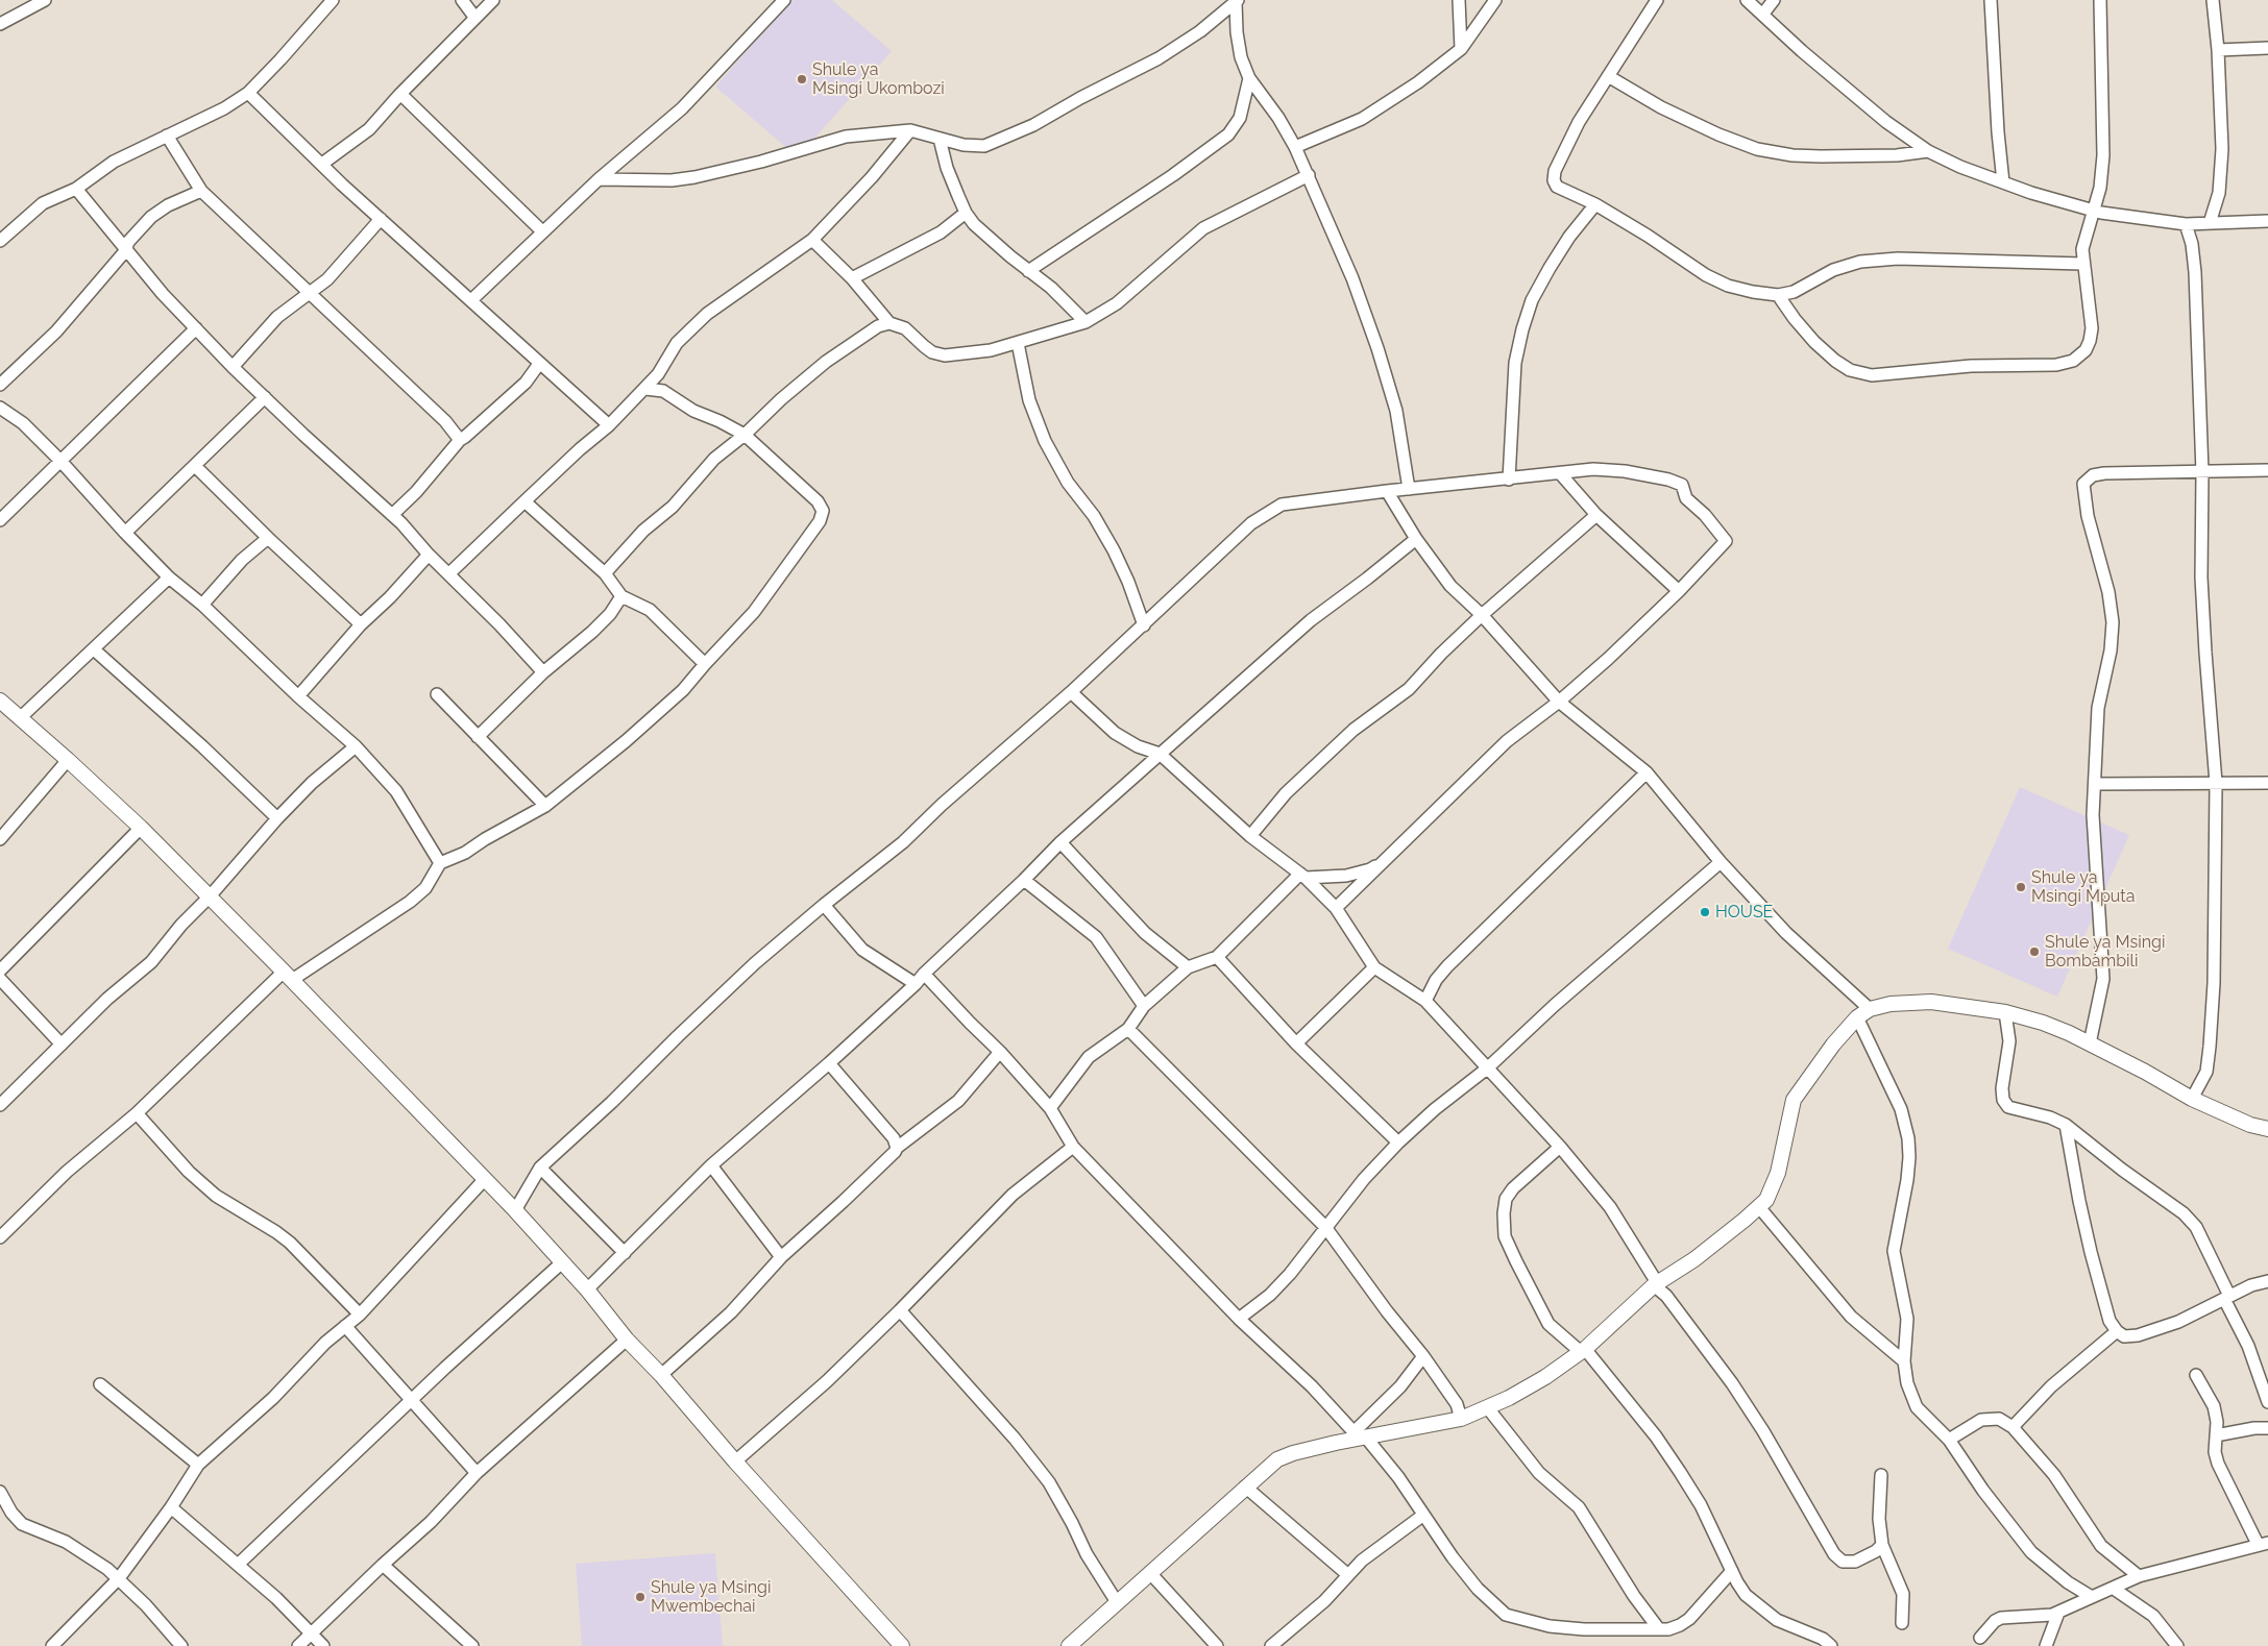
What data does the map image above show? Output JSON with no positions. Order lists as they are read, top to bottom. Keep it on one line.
{"places":["Shule ya Msingi Ukombozi","Shule ya Msingi Mputa","HOUSE","Shule ya Msingi Bombambili","Shule ya Msingi Mwembechai"]}
